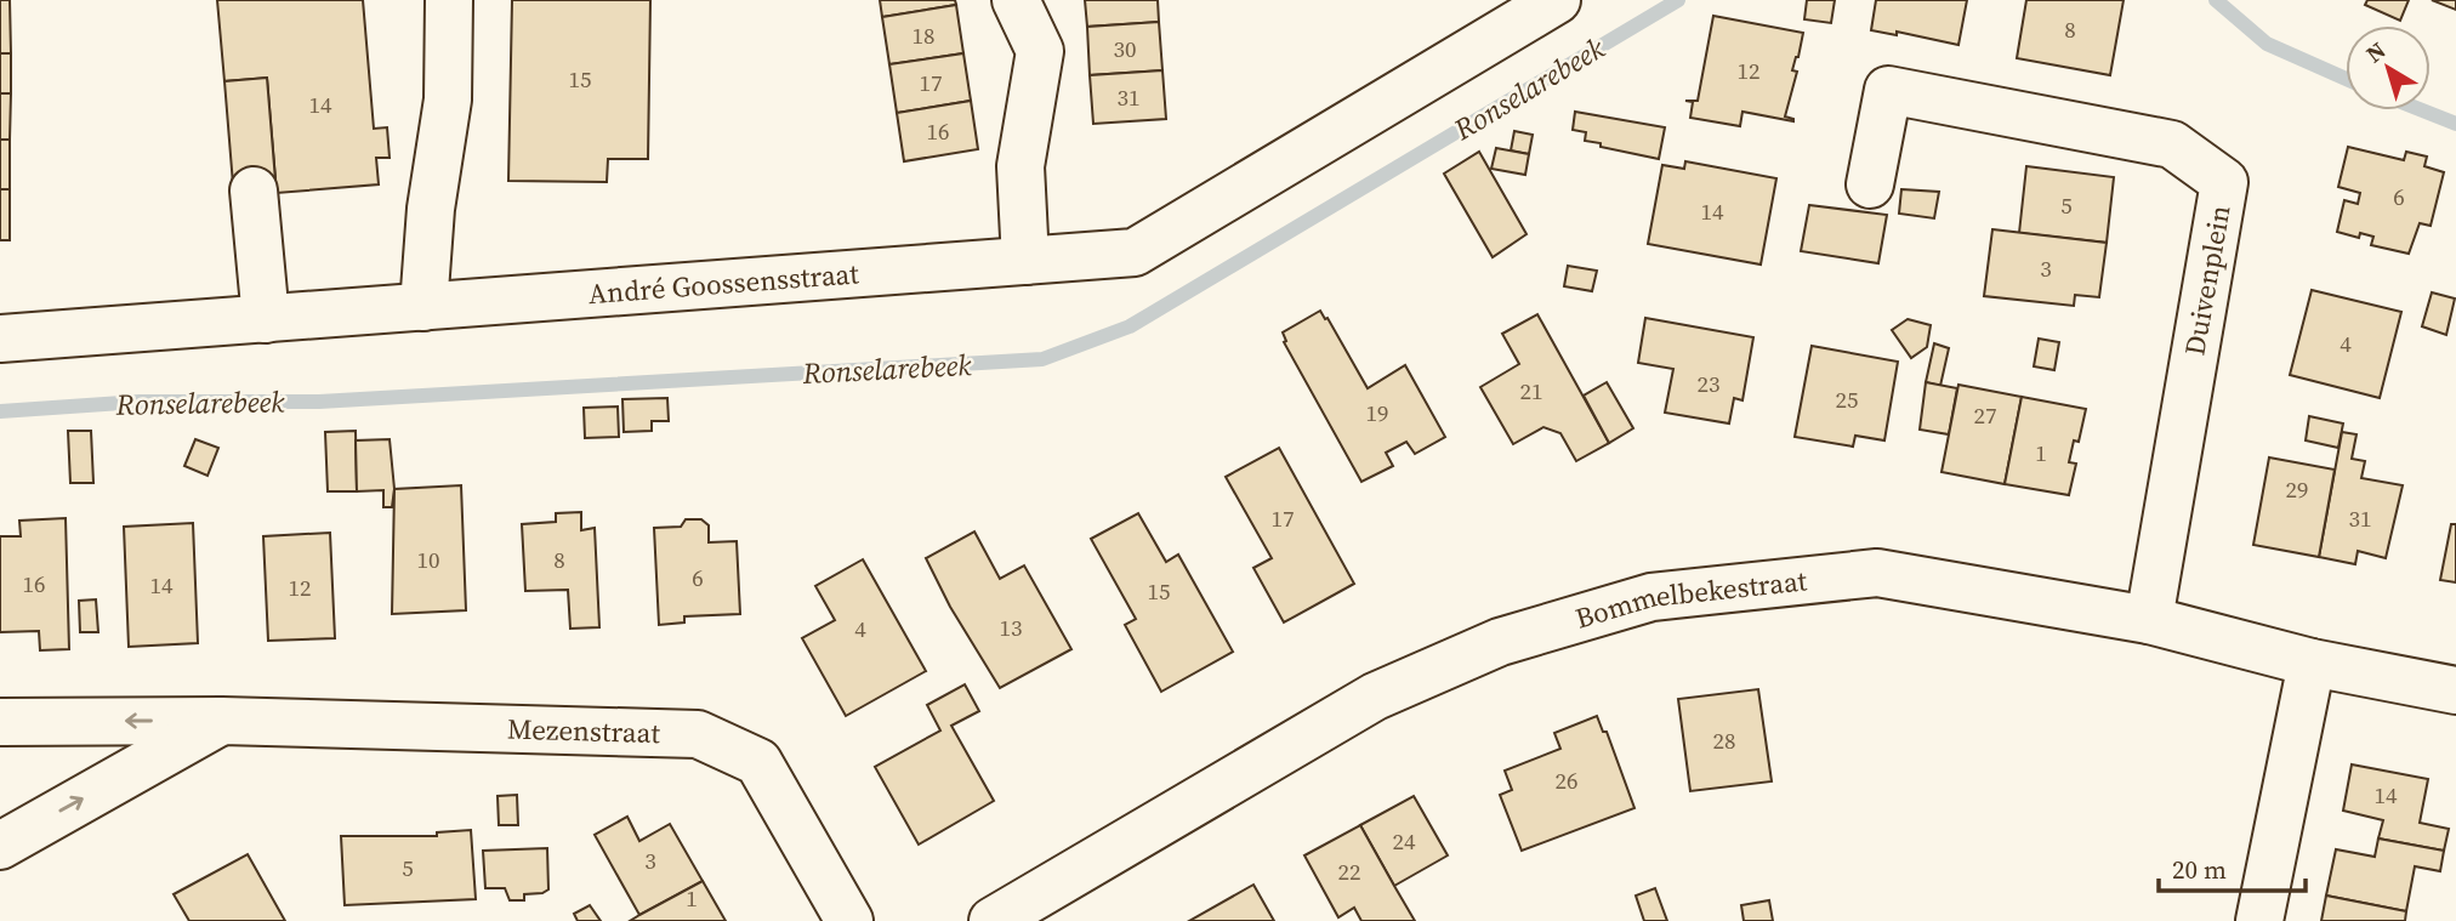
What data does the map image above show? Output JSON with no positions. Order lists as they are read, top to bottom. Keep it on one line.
{"streets":{"street":["Duivenplein","André Goossensstraat","Bommelbekestraat","Mezenstraat"]},"crossings":[["Duivenplein","Bommelbekestraat"]],"water":["Ronselarebeek"],"house_numbers":["8","18","30","12","15","17","31","14","16","6","5","14","3","4","23","21","25","19","27","1","29","17","31","10","8","6","16","14","12","15","13","4","28","26","14","24","3","5","22","1"],"scale_bar":"20 m","north":"top left"}
